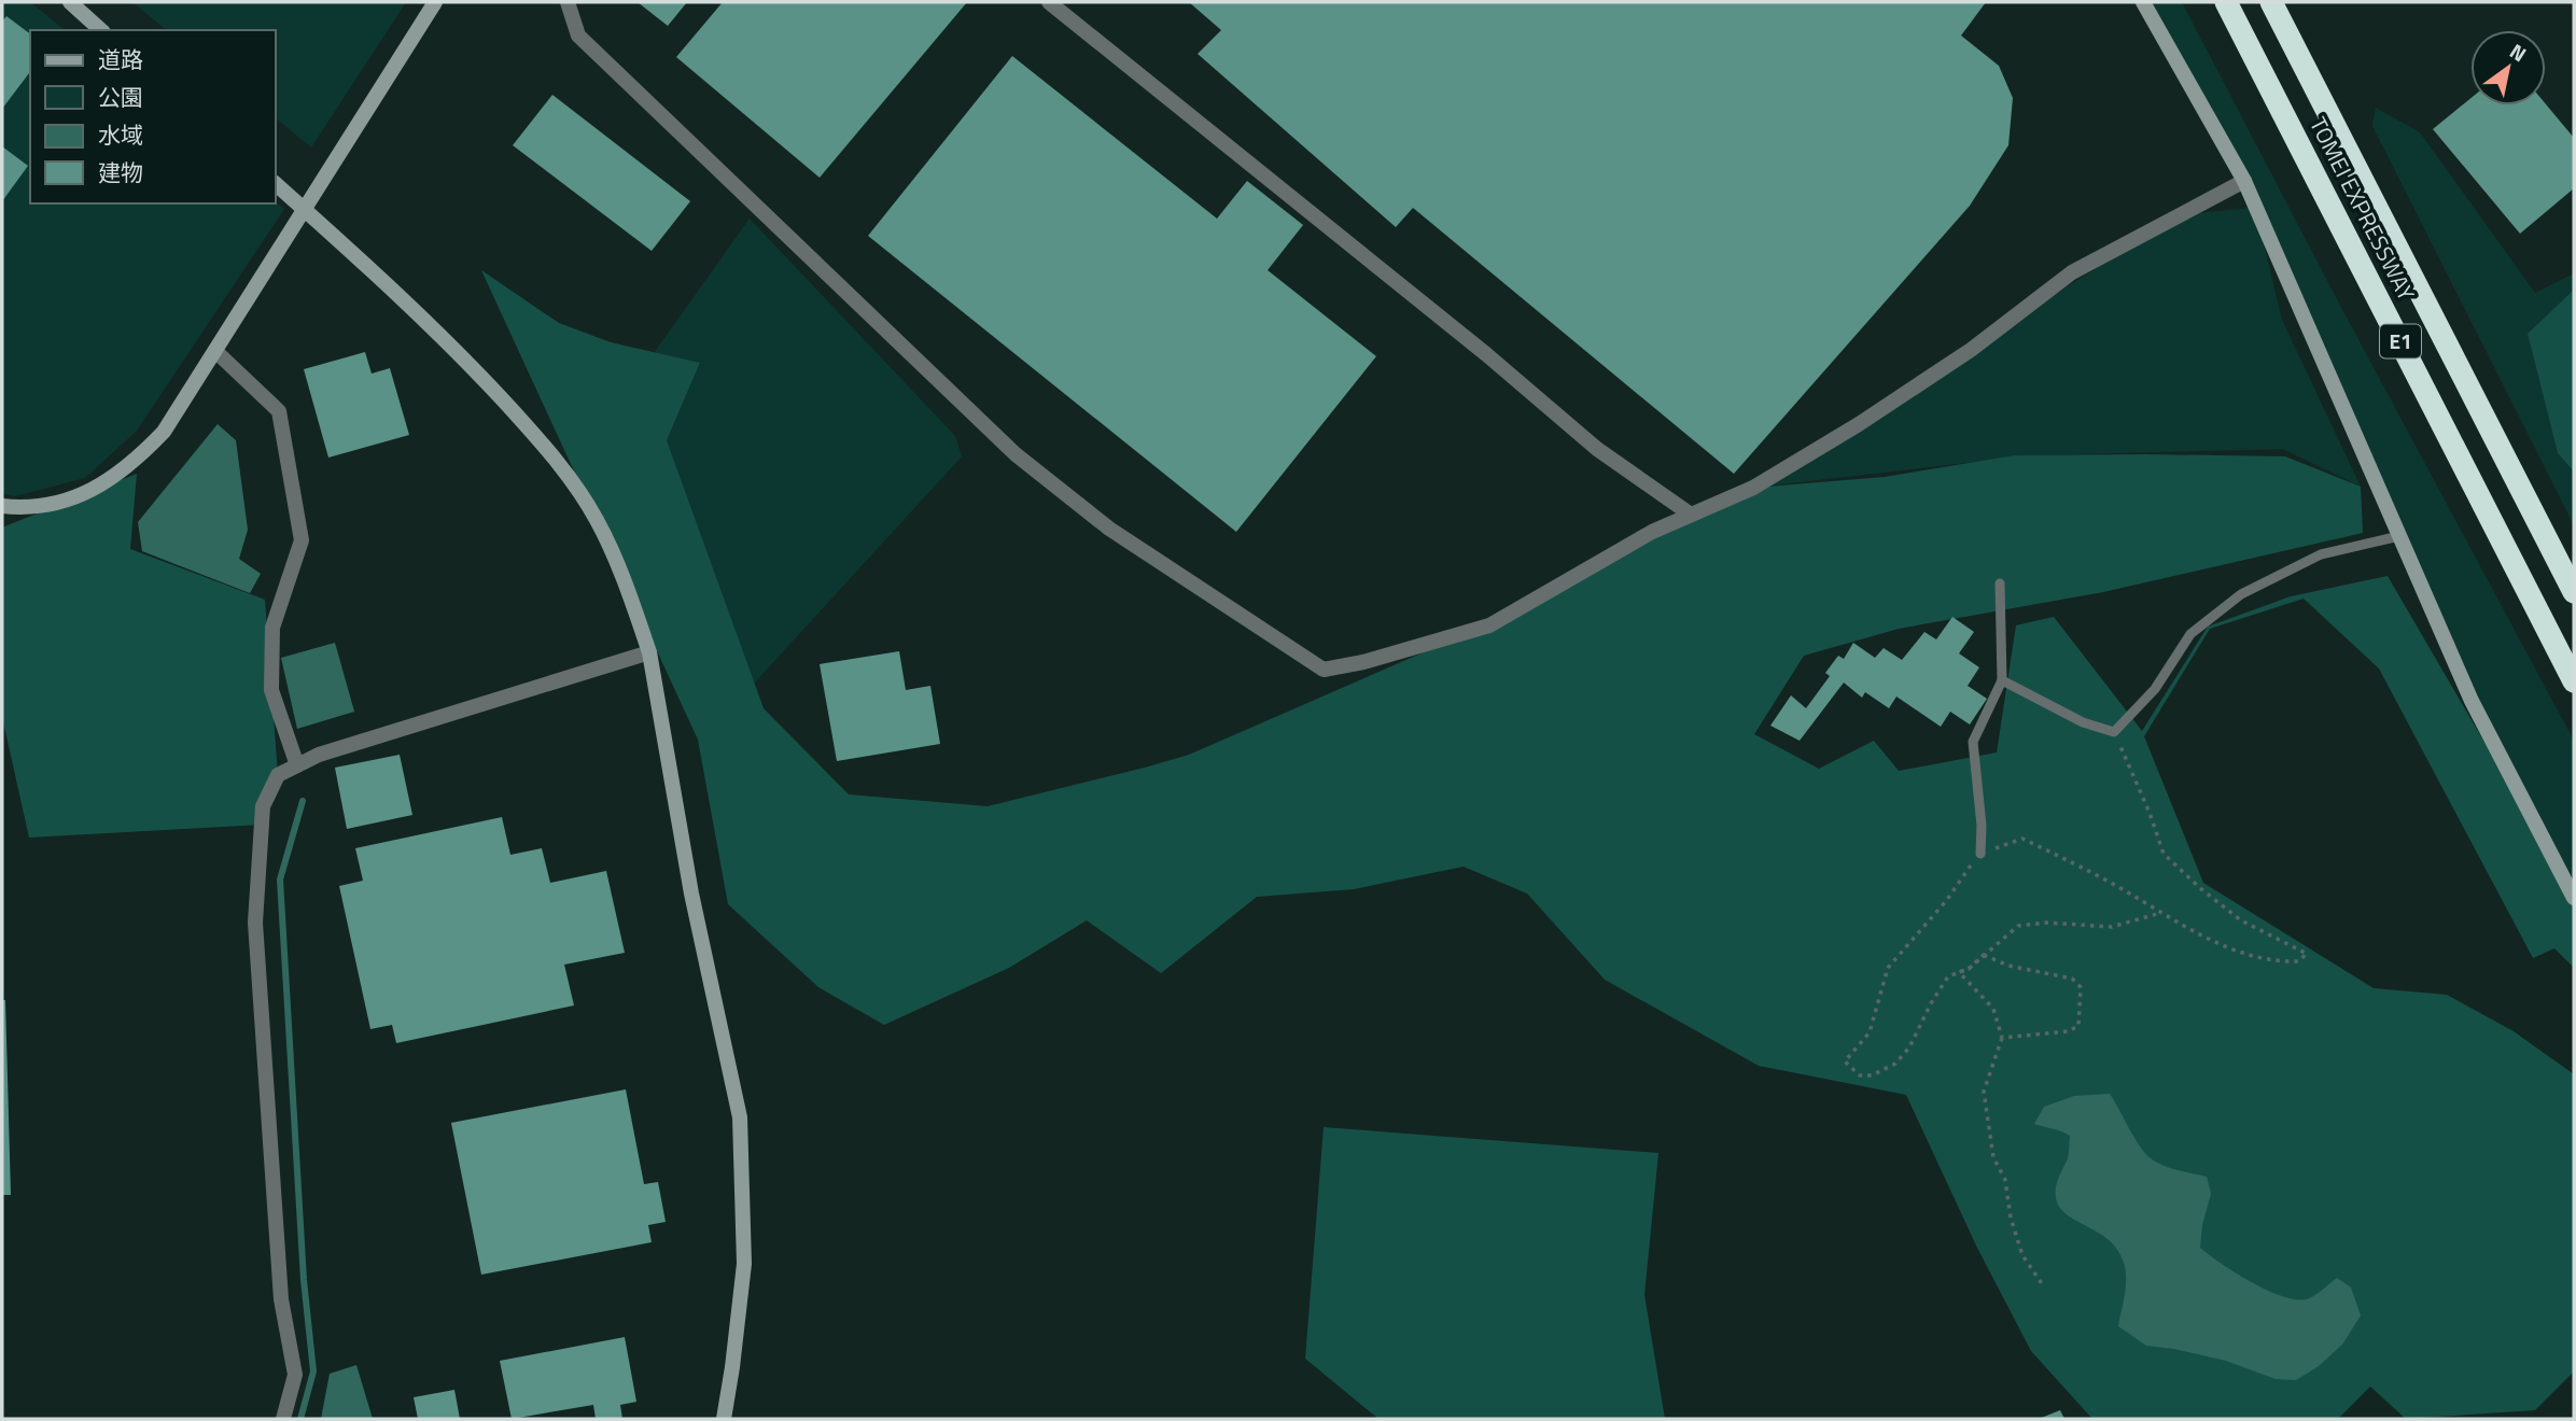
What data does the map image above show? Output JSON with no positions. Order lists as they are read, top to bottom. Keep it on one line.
{"streets":{"highway":["TOMEI EXPRESSWAY","E1"]},"legend":["道路","公園","水域","建物"],"north":"top right"}
